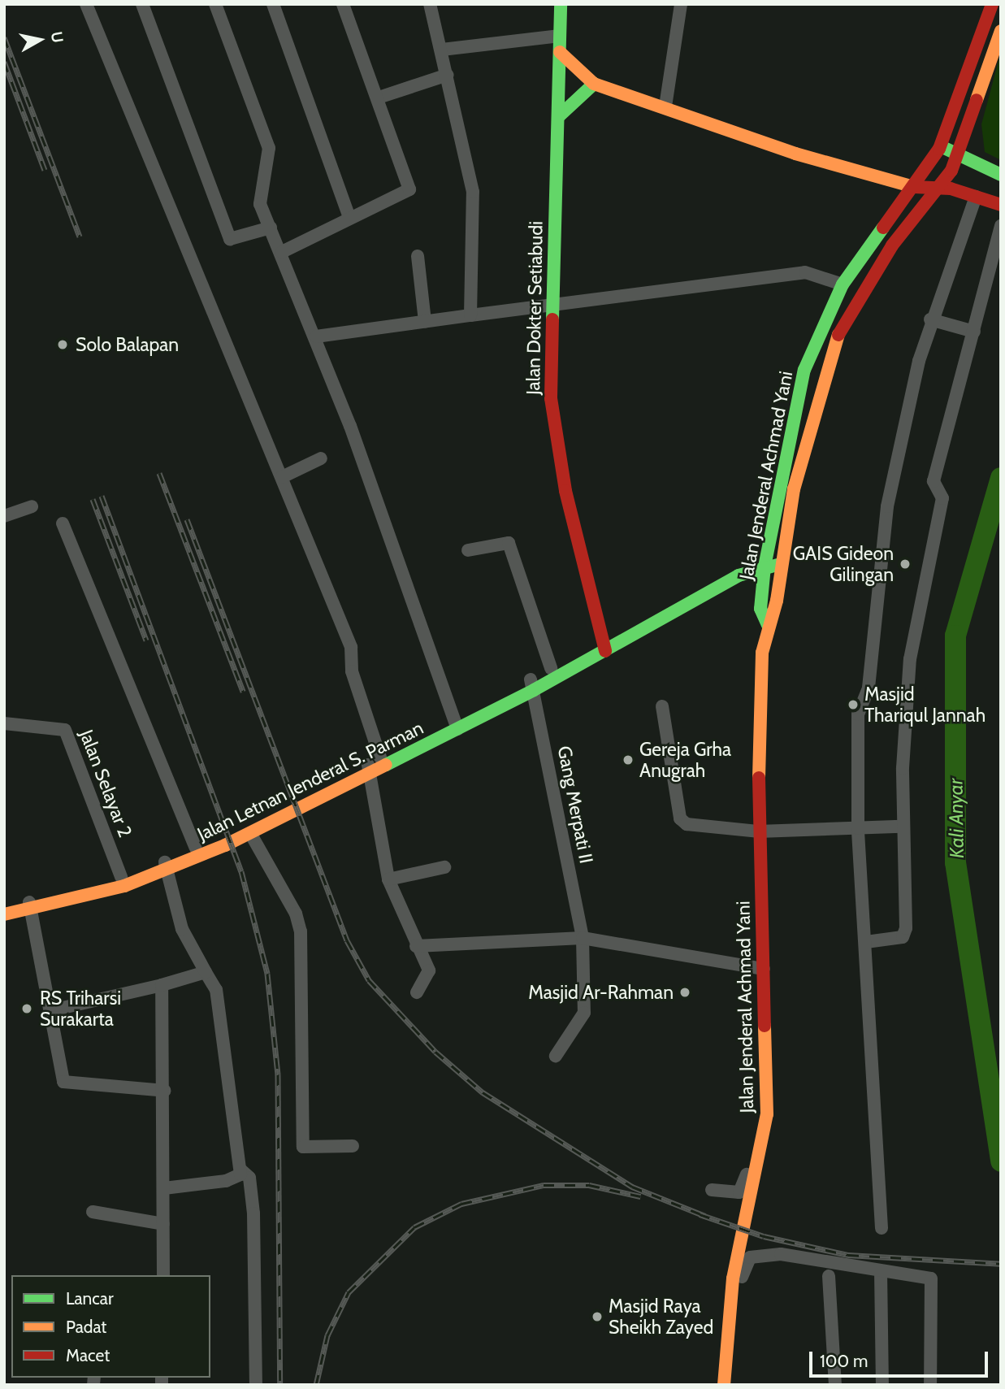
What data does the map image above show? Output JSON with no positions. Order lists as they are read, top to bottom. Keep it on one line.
{"streets":{"main road":["Jalan Dokter Setiabudi","Jalan Jenderal Achmad Yani","Jalan Letnan Jenderal S. Parman"],"street":["Jalan Selayar 2","Gang Merpati II"]},"crossings":[["Jalan Dokter Setiabudi","Jalan Letnan Jenderal S. Parman"],["Jalan Jenderal Achmad Yani","Jalan Letnan Jenderal S. Parman"],["Jalan Letnan Jenderal S. Parman","Jalan Selayar 2"],["Jalan Letnan Jenderal S. Parman","Gang Merpati II"]],"water":["Kali Anyar"],"places":["Solo Balapan","GAIS Gideon Gilingan","Masjid Thariqul Jannah","Gereja Grha Anugrah","Masjid Ar-Rahman","RS Triharsi Surakarta","Masjid Raya Sheikh Zayed"],"legend":["Lancar","Padat","Macet"],"scale_bar":"100 m","north":"right"}
